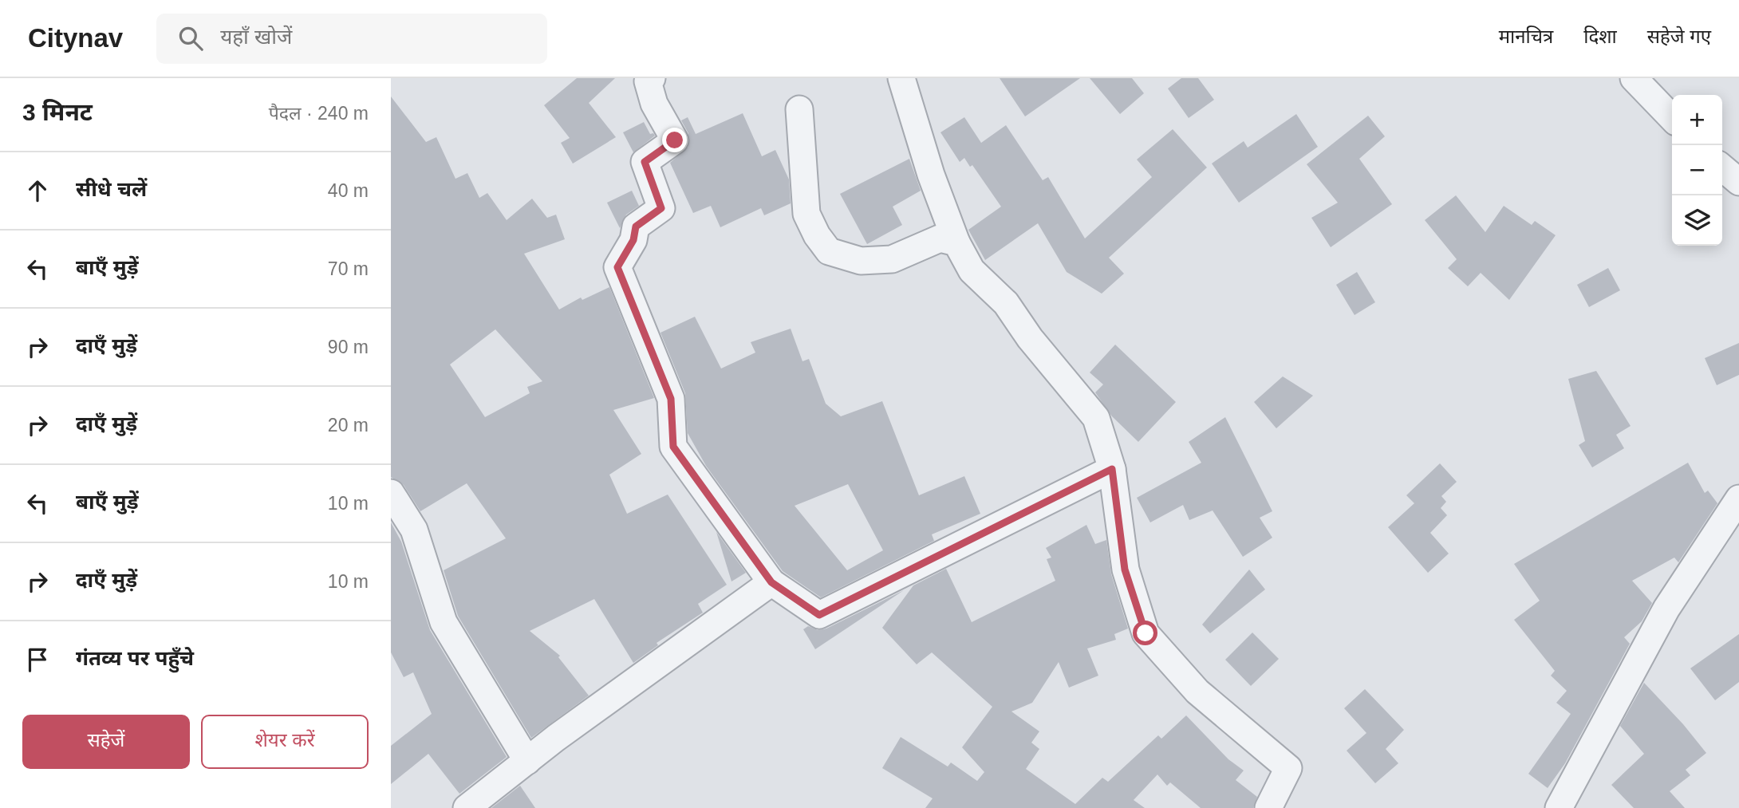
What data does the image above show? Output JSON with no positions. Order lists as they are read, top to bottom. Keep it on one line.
{"page":{"header":"Citynav","search":"यहाँ खोजें","nav":["मानचित्र","दिशा","सहेजे गए"],"heading":["3 मिनट","पैदल · 240 m"],"map_buttons":["+","−"],"list":[["सीधे चलें","40 m"],["बाएँ मुड़ें","70 m"],["दाएँ मुड़ें","90 m"],["दाएँ मुड़ें","20 m"],["बाएँ मुड़ें","10 m"],["दाएँ मुड़ें","10 m"],"गंतव्य पर पहुँचे"],"buttons":["सहेजें","शेयर करें"]}}
